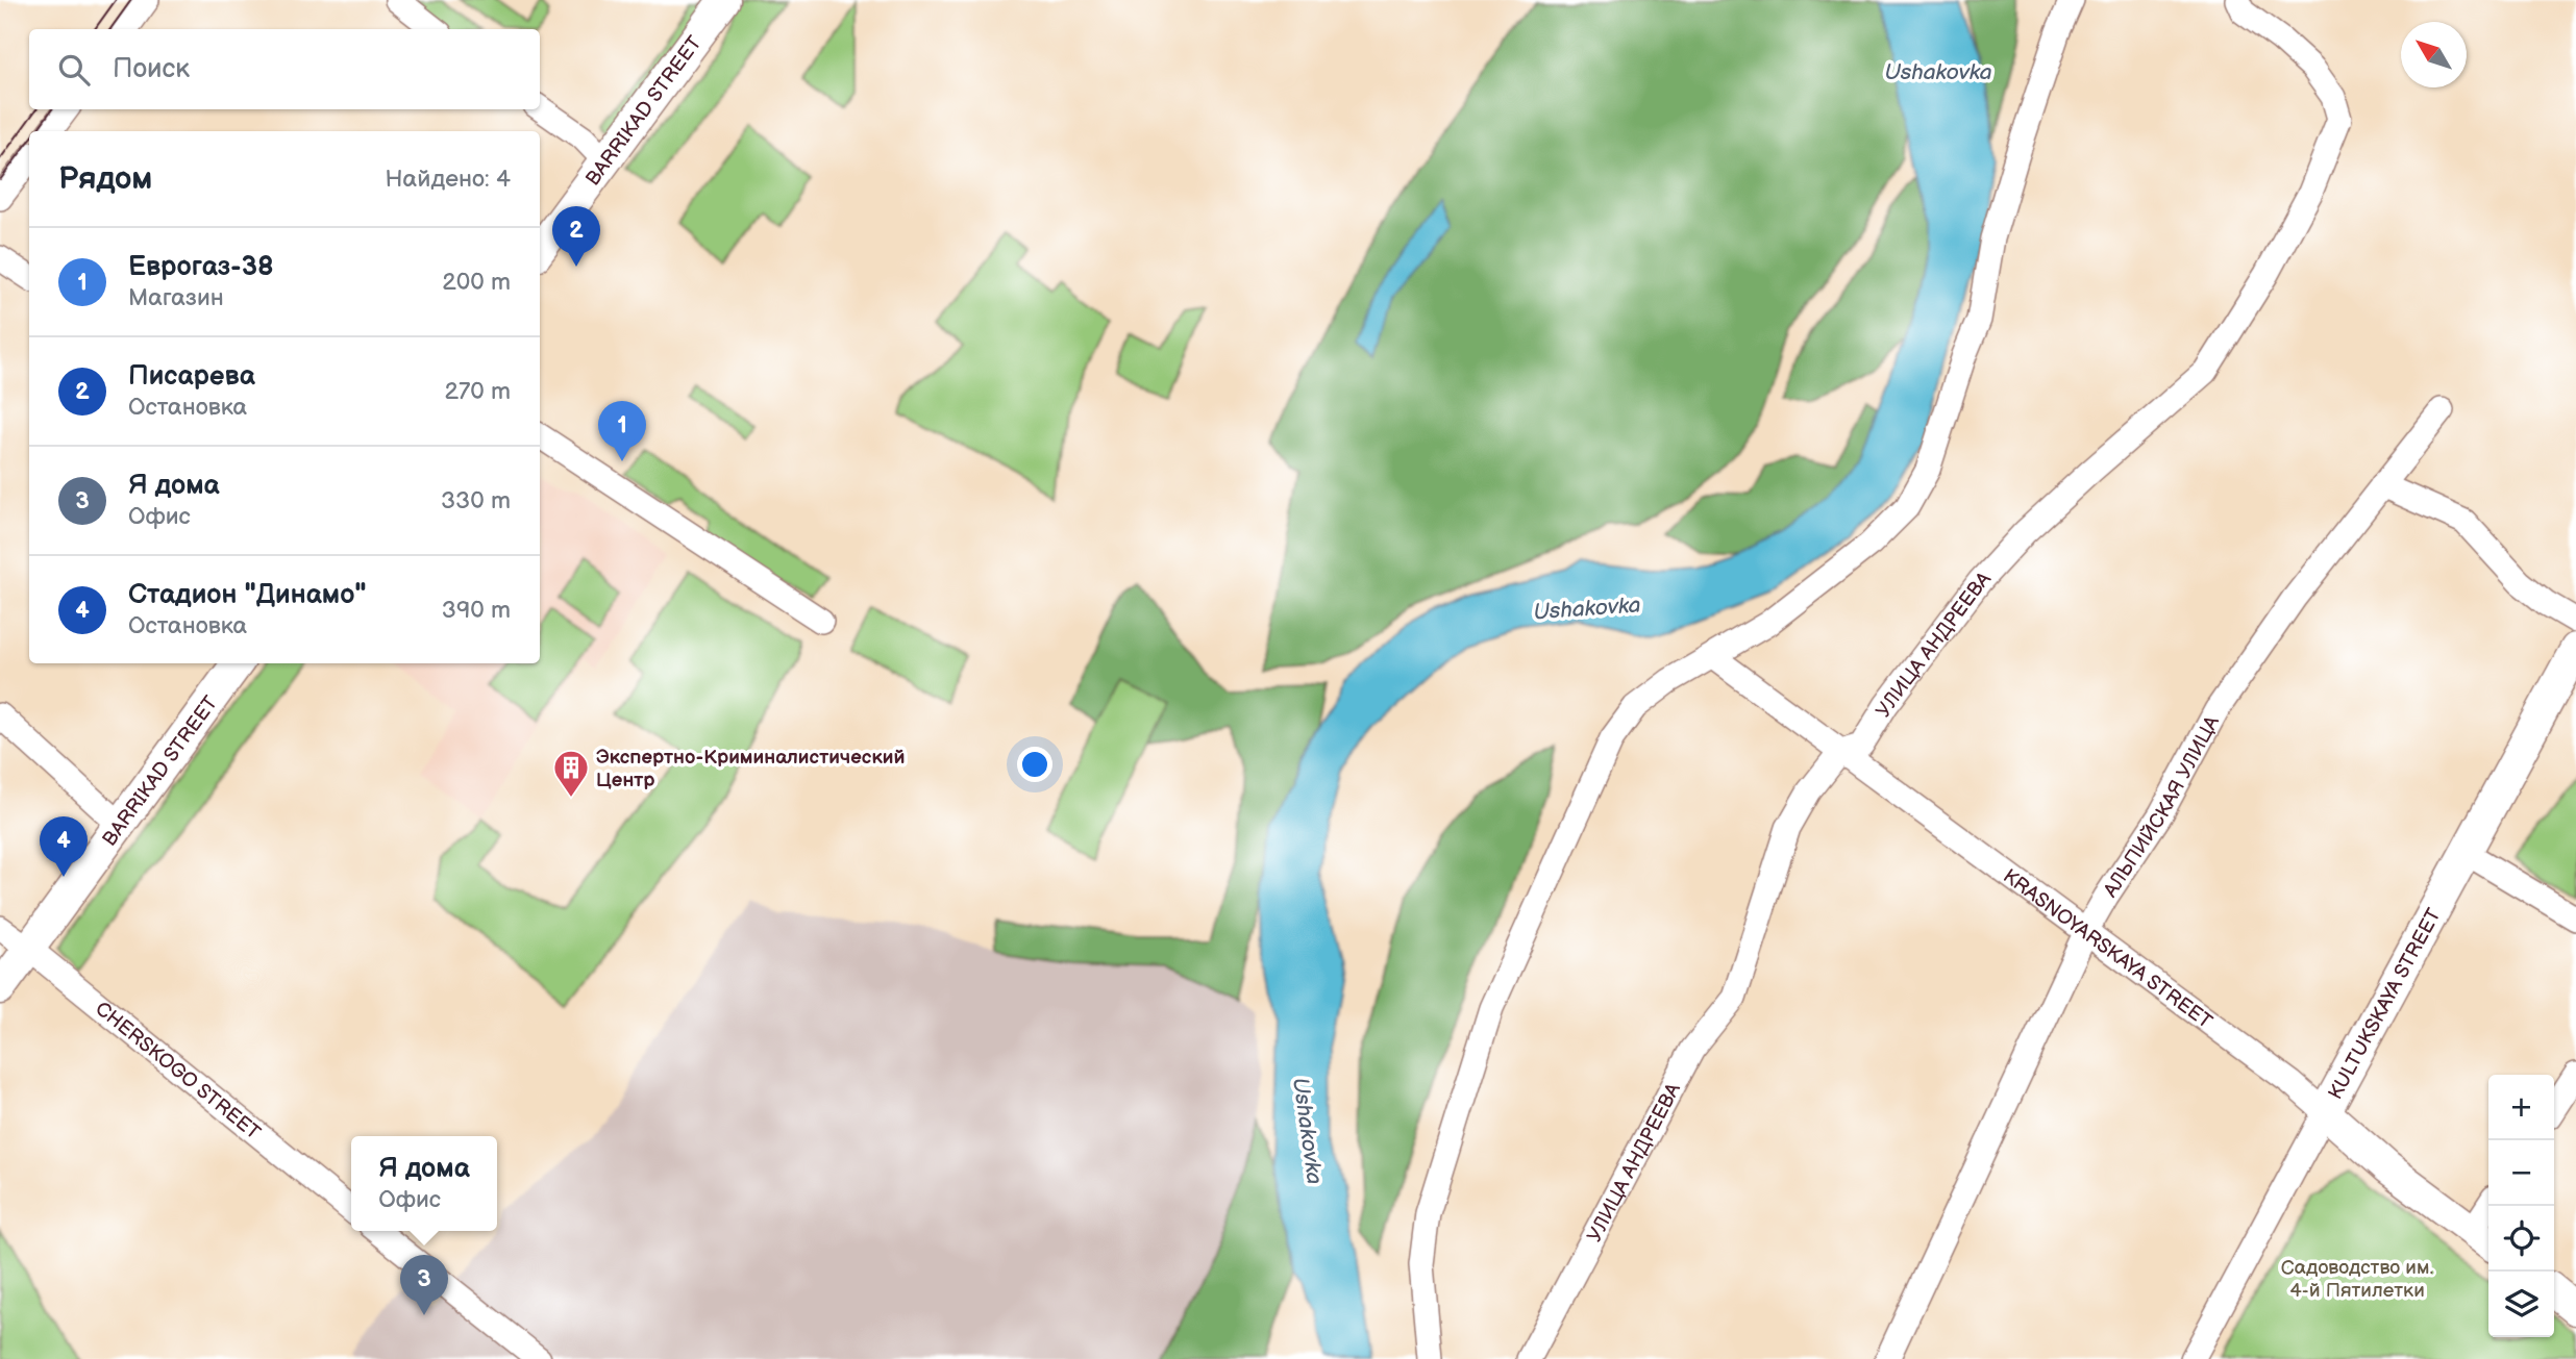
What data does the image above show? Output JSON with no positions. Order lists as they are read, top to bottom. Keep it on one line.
{"streets":{"main road":["BARRIKAD STREET","KRASNOYARSKAYA STREET","KULTUKSKAYA STREET"],"street":["УЛИЦА АНДРЕЕВА","АЛЬПИЙСКАЯ УЛИЦА","CHERSKOGO STREET"]},"crossings":[["BARRIKAD STREET","CHERSKOGO STREET"],["УЛИЦА АНДРЕЕВА","KRASNOYARSKAYA STREET"],["АЛЬПИЙСКАЯ УЛИЦА","KRASNOYARSKAYA STREET"],["KRASNOYARSKAYA STREET","KULTUKSKAYA STREET"]],"water":["Ushakovka"],"parks":["Садоводство им. 4-й Пятилетки"],"places":{"building":["Экспертно-Криминалистический Центр"]},"north":"top left","page":{"search":"Поиск","heading":["Рядом","Найдено: 4"],"pins":["2","1","4","3"],"list":[{"mark":"1","name":"Еврогаз-38","note":"Магазин","value":"200 m"},{"mark":"2","name":"Писарева","note":"Остановка","value":"270 m"},{"mark":"3","name":"Я дома","note":"Офис","value":"330 m"},{"mark":"4","name":"Стадион \"Динамо\"","note":"Остановка","value":"390 m"}],"map_buttons":["+","−"],"popup":["Я дома","Офис"]}}
